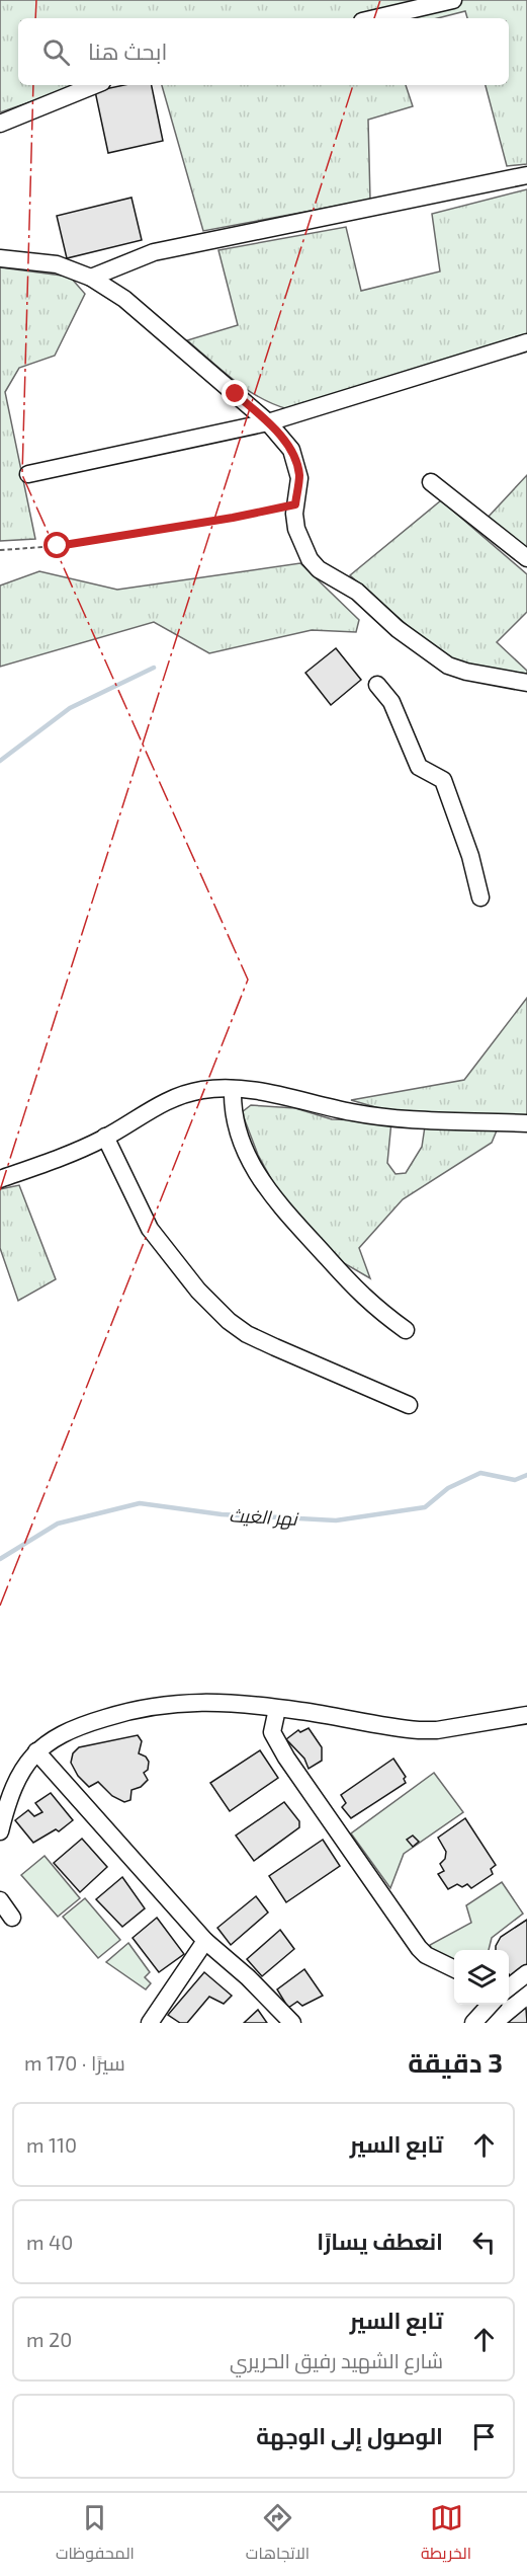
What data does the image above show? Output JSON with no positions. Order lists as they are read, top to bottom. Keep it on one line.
{"water":["نهر الغيث"],"page":{"search":"ابحث هنا","heading":["3 دقيقة","سيرًا · 170 m"],"list":[["تابع السير","110 m"],["انعطف يسارًا","40 m"],["تابع السير","شارع الشهيد رفيق الحريري","20 m"],"الوصول إلى الوجهة"],"nav":["الخريطة","الاتجاهات","المحفوظات"]}}
